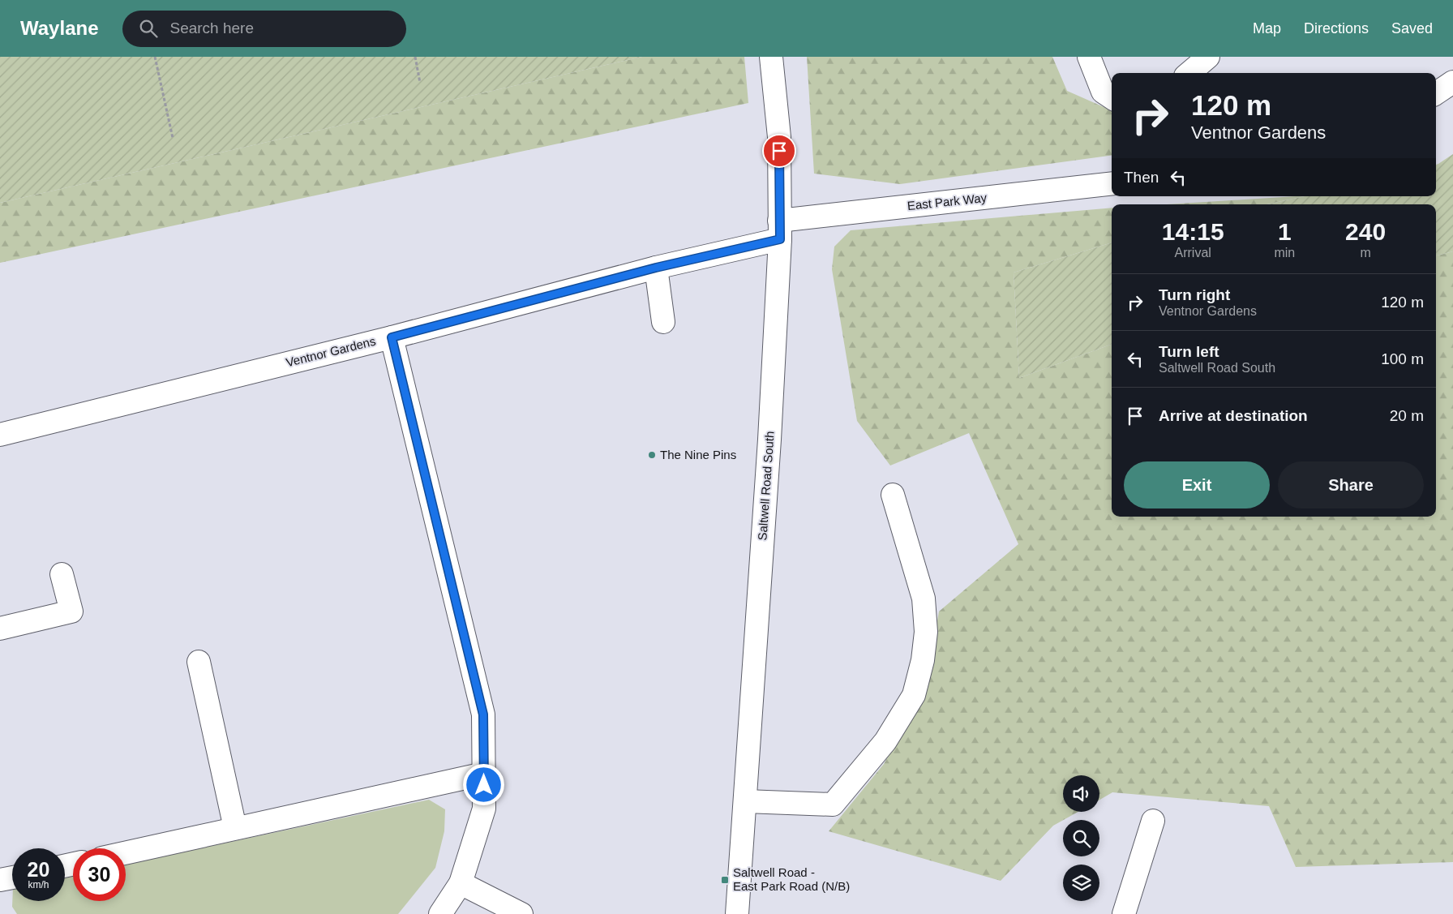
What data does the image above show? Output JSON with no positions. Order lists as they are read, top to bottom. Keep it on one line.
{"streets":{"street":["East Park Way","Ventnor Gardens","Saltwell Road South"]},"crossings":[["East Park Way","Ventnor Gardens"],["East Park Way","Saltwell Road South"],["Ventnor Gardens","Saltwell Road South"]],"places":{"other":["The Nine Pins"],"transit":["Saltwell Road - East Park Road (N/B)"]},"page":{"header":"Waylane","search":"Search here","nav":["Map","Directions","Saved"],"turn":["120 m","Ventnor Gardens"],"then":"Then","eta":["14:15","Arrival","1","min","240","m"],"list":[{"name":"Turn right","note":"Ventnor Gardens","value":"120 m"},{"name":"Turn left","note":"Saltwell Road South","value":"100 m"},{"name":"Arrive at destination","value":"20 m"}],"buttons":["Exit","Share"],"speed":"20 km/h","limit":"30"}}
